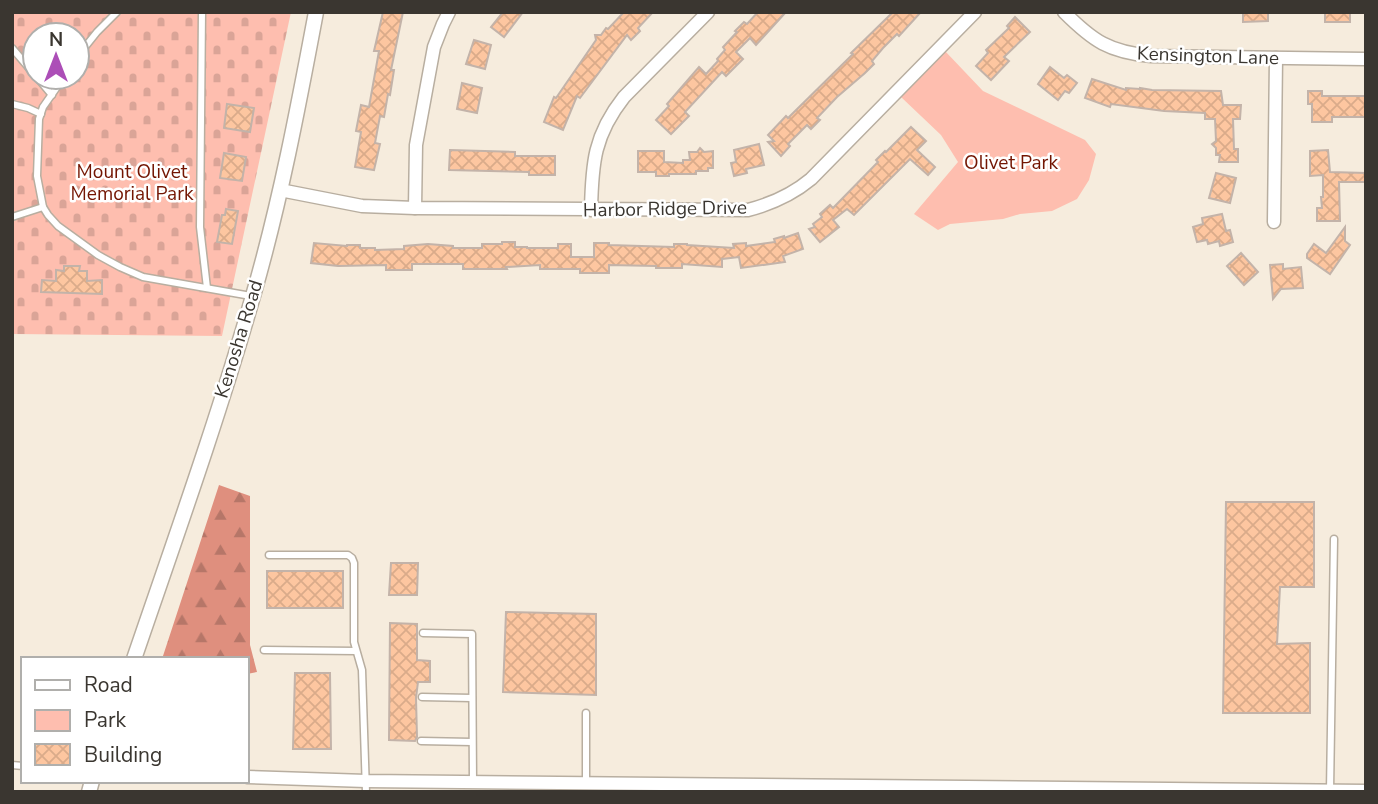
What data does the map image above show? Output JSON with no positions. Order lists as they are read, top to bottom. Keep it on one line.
{"streets":{"street":["Kensington Lane","Harbor Ridge Drive","Kenosha Road"]},"crossings":[["Harbor Ridge Drive","Kenosha Road"]],"parks":["Olivet Park","Mount Olivet Memorial Park"],"legend":["Road","Park","Building"],"north":"top"}
